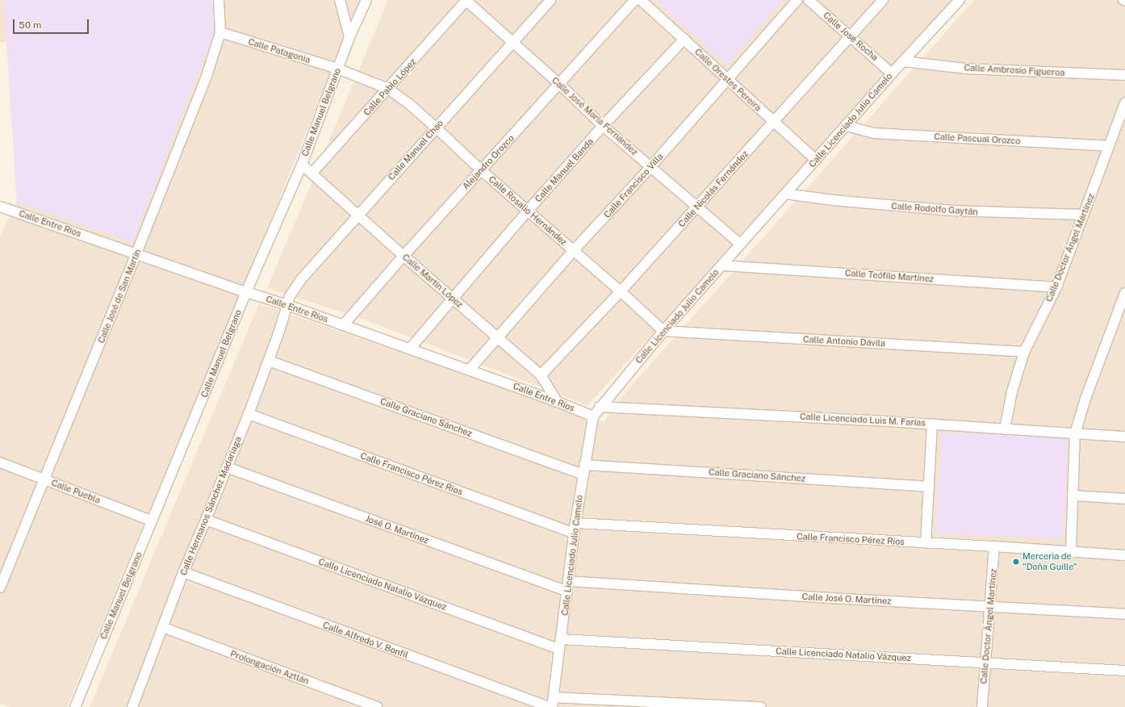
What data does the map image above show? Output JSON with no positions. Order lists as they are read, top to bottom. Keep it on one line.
{"streets":{"street":["Calle José Rocha","Calle Patagonia","Calle Ambrosio Figueroa","Calle Orestes Pereira","Calle Pablo López","Calle Manuel Belgrano","Calle José María Fernández","Calle Licenciado Julio Camelo","Calle Pascual Orozco","Calle Manuel Chao","Alejandro Orozco","Calle Manuel Banda","Calle Francisco Villa","Calle Nicolás Fernández","Calle Rodolfo Gaytán","Calle Rosalio Hernández","Calle Entre Ríos","Calle Doctor Ángel Martínez","Calle Teófilo Martínez","Calle Martín López","Calle José de San Martín","Calle Antonio Dávila","Calle Graciano Sánchez","Calle Licenciado Luis M. Farías","Calle Francisco Pérez Ríos","Calle Puebla","Calle Hermanos Sánchez Madariaga","José O. Martínez","Calle Licenciado Natalio Vázquez","Calle José O. Martínez","Calle Alfredo V. Bonfil","Prolongación Aztlán"]},"crossings":[["Calle José Rocha","Calle Licenciado Julio Camelo"],["Calle José Rocha","Calle Nicolás Fernández"],["Calle Patagonia","Calle Manuel Belgrano"],["Calle Patagonia","Calle Rosalio Hernández"],["Calle Patagonia","Calle José de San Martín"],["Calle Ambrosio Figueroa","Calle Licenciado Julio Camelo"],["Calle Orestes Pereira","Calle Licenciado Julio Camelo"],["Calle Orestes Pereira","Calle Manuel Banda"],["Calle Orestes Pereira","Calle Francisco Villa"],["Calle Orestes Pereira","Calle Nicolás Fernández"],["Calle Pablo López","Calle José María Fernández"],["Calle Pablo López","Calle Rosalio Hernández"],["Calle Pablo López","Calle Martín López"],["Calle Manuel Belgrano","Calle Rosalio Hernández"],["Calle Manuel Belgrano","Calle Entre Ríos"],["Calle Manuel Belgrano","Calle Martín López"],["Calle Manuel Belgrano","Calle Puebla"],["Calle José María Fernández","Calle Licenciado Julio Camelo"],["Calle José María Fernández","Calle Manuel Chao"],["Calle José María Fernández","Alejandro Orozco"],["Calle José María Fernández","Calle Manuel Banda"],["Calle José María Fernández","Calle Francisco Villa"],["Calle José María Fernández","Calle Nicolás Fernández"],["Calle Licenciado Julio Camelo","Calle Pascual Orozco"],["Calle Licenciado Julio Camelo","Calle Rodolfo Gaytán"],["Calle Licenciado Julio Camelo","Calle Rosalio Hernández"],["Calle Licenciado Julio Camelo","Calle Entre Ríos"],["Calle Licenciado Julio Camelo","Calle Teófilo Martínez"],["Calle Licenciado Julio Camelo","Calle Antonio Dávila"],["Calle Licenciado Julio Camelo","Calle Graciano Sánchez"],["Calle Licenciado Julio Camelo","Calle Licenciado Luis M. Farías"],["Calle Licenciado Julio Camelo","Calle Francisco Pérez Ríos"],["Calle Licenciado Julio Camelo","José O. Martínez"],["Calle Licenciado Julio Camelo","Calle Licenciado Natalio Vázquez"],["Calle Licenciado Julio Camelo","Calle José O. Martínez"],["Calle Pascual Orozco","Calle Doctor Ángel Martínez"],["Calle Manuel Chao","Calle Rosalio Hernández"],["Calle Manuel Chao","Calle Entre Ríos"],["Calle Manuel Chao","Calle Martín López"],["Calle Manuel Chao","Calle Hermanos Sánchez Madariaga"],["Alejandro Orozco","Calle Rosalio Hernández"],["Alejandro Orozco","Calle Entre Ríos"],["Alejandro Orozco","Calle Martín López"],["Calle Manuel Banda","Calle Rosalio Hernández"],["Calle Manuel Banda","Calle Entre Ríos"],["Calle Manuel Banda","Calle Martín López"],["Calle Francisco Villa","Calle Rosalio Hernández"],["Calle Francisco Villa","Calle Entre Ríos"],["Calle Francisco Villa","Calle Martín López"],["Calle Nicolás Fernández","Calle Rosalio Hernández"],["Calle Nicolás Fernández","Calle Martín López"],["Calle Rodolfo Gaytán","Calle Doctor Ángel Martínez"],["Calle Rosalio Hernández","Calle Antonio Dávila"],["Calle Entre Ríos","Calle Martín López"],["Calle Entre Ríos","Calle José de San Martín"],["Calle Entre Ríos","Calle Hermanos Sánchez Madariaga"],["Calle Doctor Ángel Martínez","Calle Teófilo Martínez"],["Calle Doctor Ángel Martínez","Calle Antonio Dávila"],["Calle Doctor Ángel Martínez","Calle Licenciado Luis M. Farías"],["Calle Doctor Ángel Martínez","Calle Francisco Pérez Ríos"],["Calle Doctor Ángel Martínez","Calle Licenciado Natalio Vázquez"],["Calle Doctor Ángel Martínez","Calle José O. Martínez"],["Calle José de San Martín","Calle Puebla"],["Calle Graciano Sánchez","Calle Hermanos Sánchez Madariaga"],["Calle Francisco Pérez Ríos","Calle Hermanos Sánchez Madariaga"],["Calle Hermanos Sánchez Madariaga","José O. Martínez"],["Calle Hermanos Sánchez Madariaga","Calle Licenciado Natalio Vázquez"],["Calle Hermanos Sánchez Madariaga","Calle Alfredo V. Bonfil"],["Calle Hermanos Sánchez Madariaga","Prolongación Aztlán"]],"places":["Merceria de \"Doña Guille\""],"scale_bar":"50 m"}
